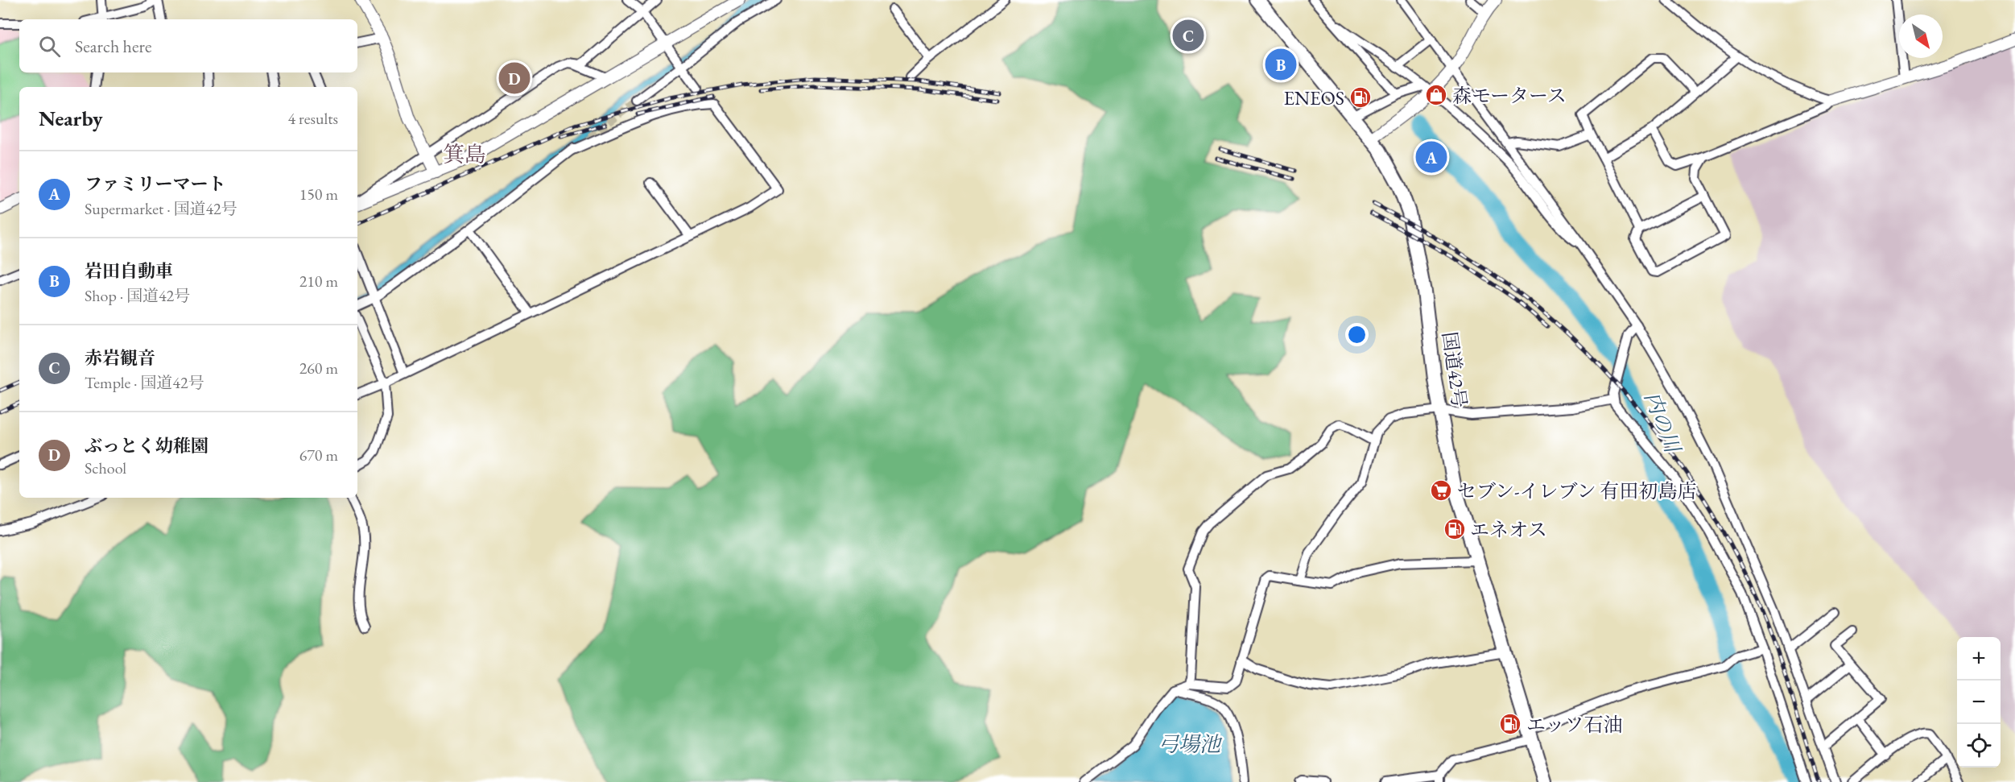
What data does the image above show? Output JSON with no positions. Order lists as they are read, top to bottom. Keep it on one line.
{"streets":{"highway":["国道42号"]},"districts":["箕島"],"water":["内の川","弓場池"],"places":{"shop":["森モータース"],"fuel station":["ENEOS","エネオス","エッソ石油"],"supermarket":["セブン-イレブン 有田初島店"]},"north":"bottom right","page":{"pins":["C","B","D","A"],"search":"Search here","heading":["Nearby","4 results"],"list":[{"mark":"A","name":"ファミリーマート","note":"Supermarket · 国道42号","value":"150 m"},{"mark":"B","name":"岩田自動車","note":"Shop · 国道42号","value":"210 m"},{"mark":"C","name":"赤岩観音","note":"Temple · 国道42号","value":"260 m"},{"mark":"D","name":"ぶっとく幼稚園","note":"School","value":"670 m"}],"map_buttons":["+","−"]}}
